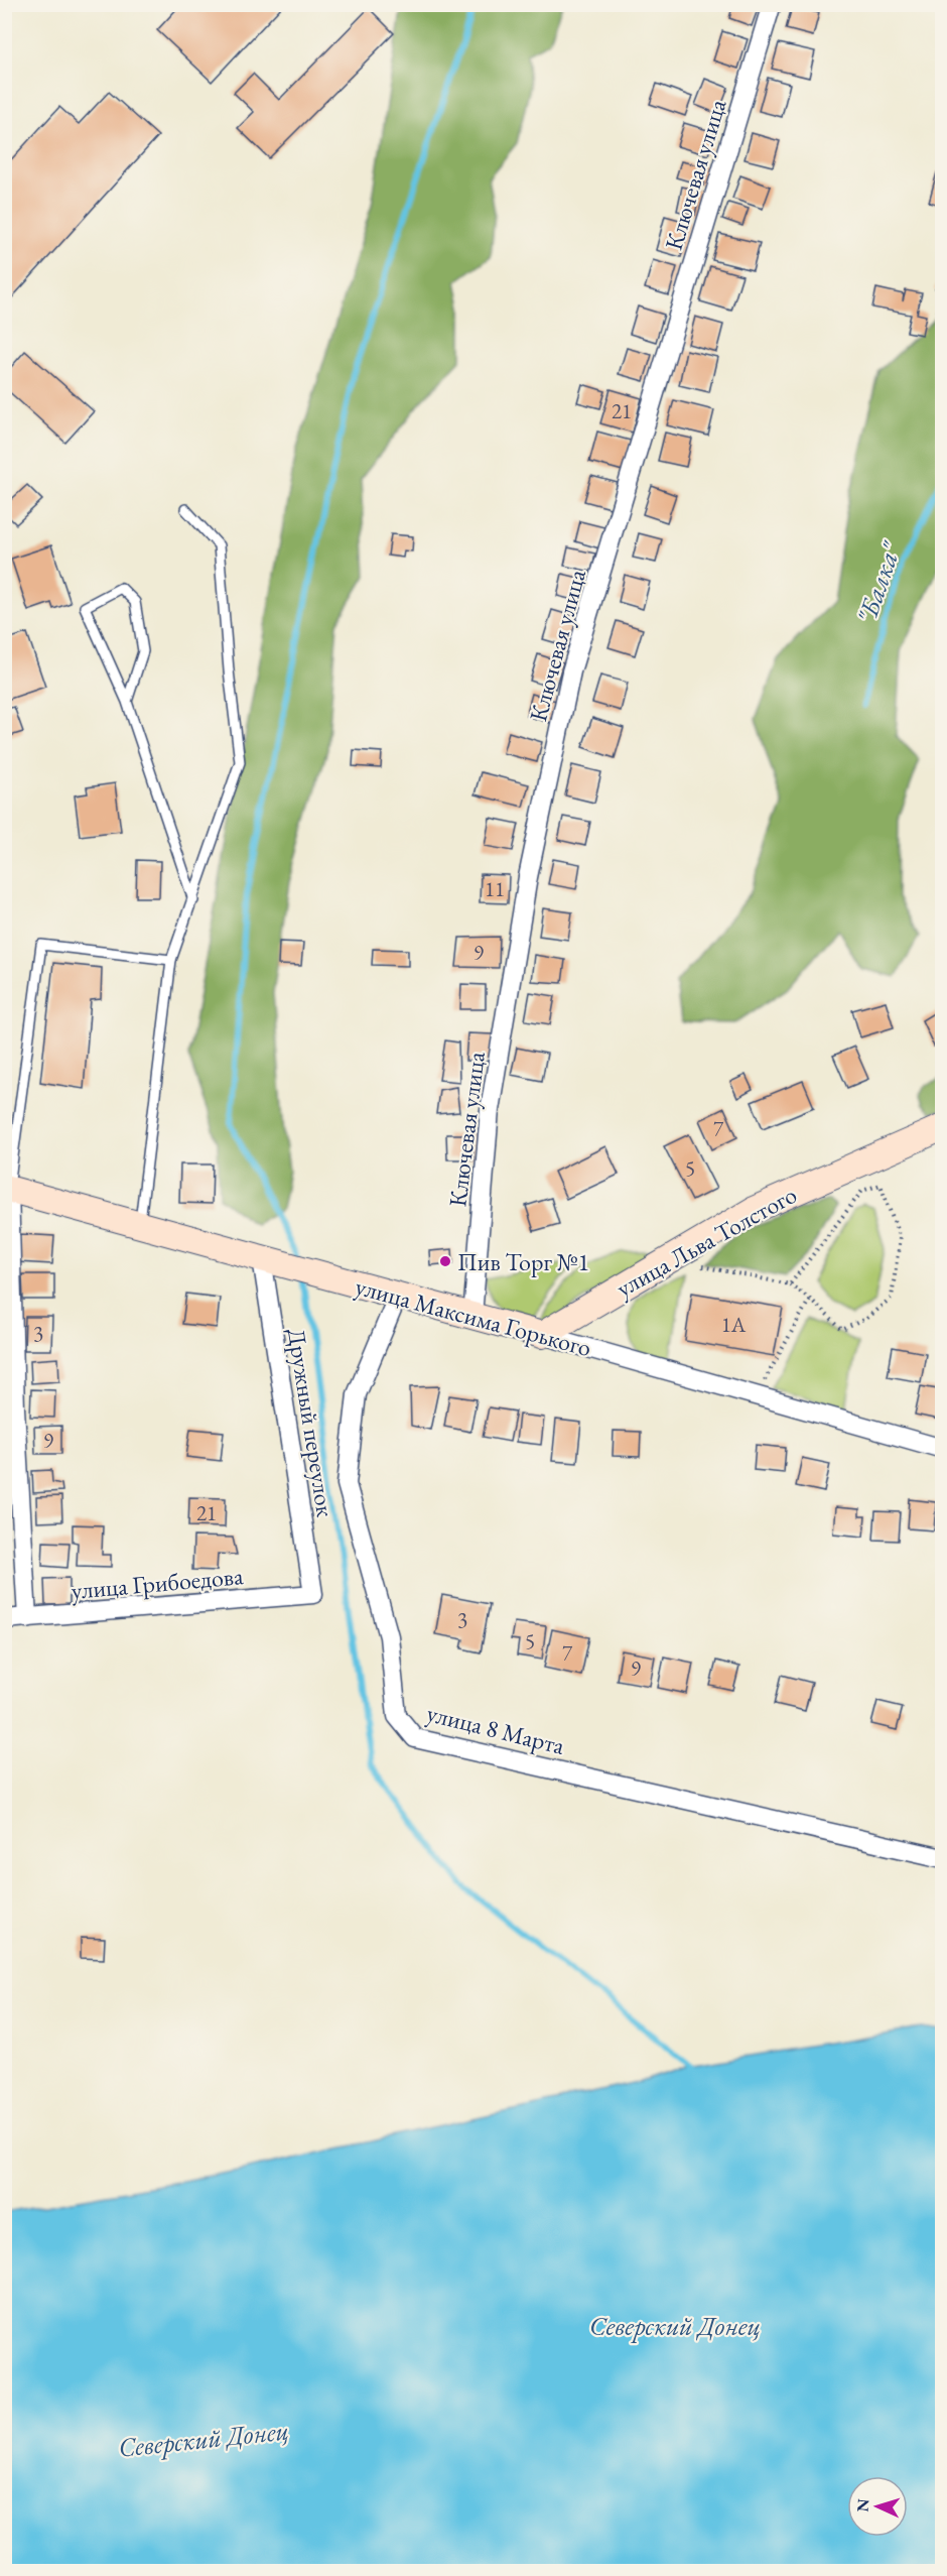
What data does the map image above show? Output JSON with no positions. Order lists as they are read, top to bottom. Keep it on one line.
{"streets":{"street":["Ключевая улица","улица Льва Толстого","улица Максима Горького","Дружный переулок","улица Грибоедова","улица 8 Марта"]},"crossings":[["Ключевая улица","улица Максима Горького"],["улица Льва Толстого","улица Максима Горького"],["улица Максима Горького","Дружный переулок"],["улица Максима Горького","улица 8 Марта"],["Дружный переулок","улица Грибоедова"]],"water":["\"Балка\"","Северский Донец"],"places":["Пив Торг №1"],"house_numbers":["21","11","9","7","5","1А","3","9","21","3","5","7","9"],"north":"left"}
